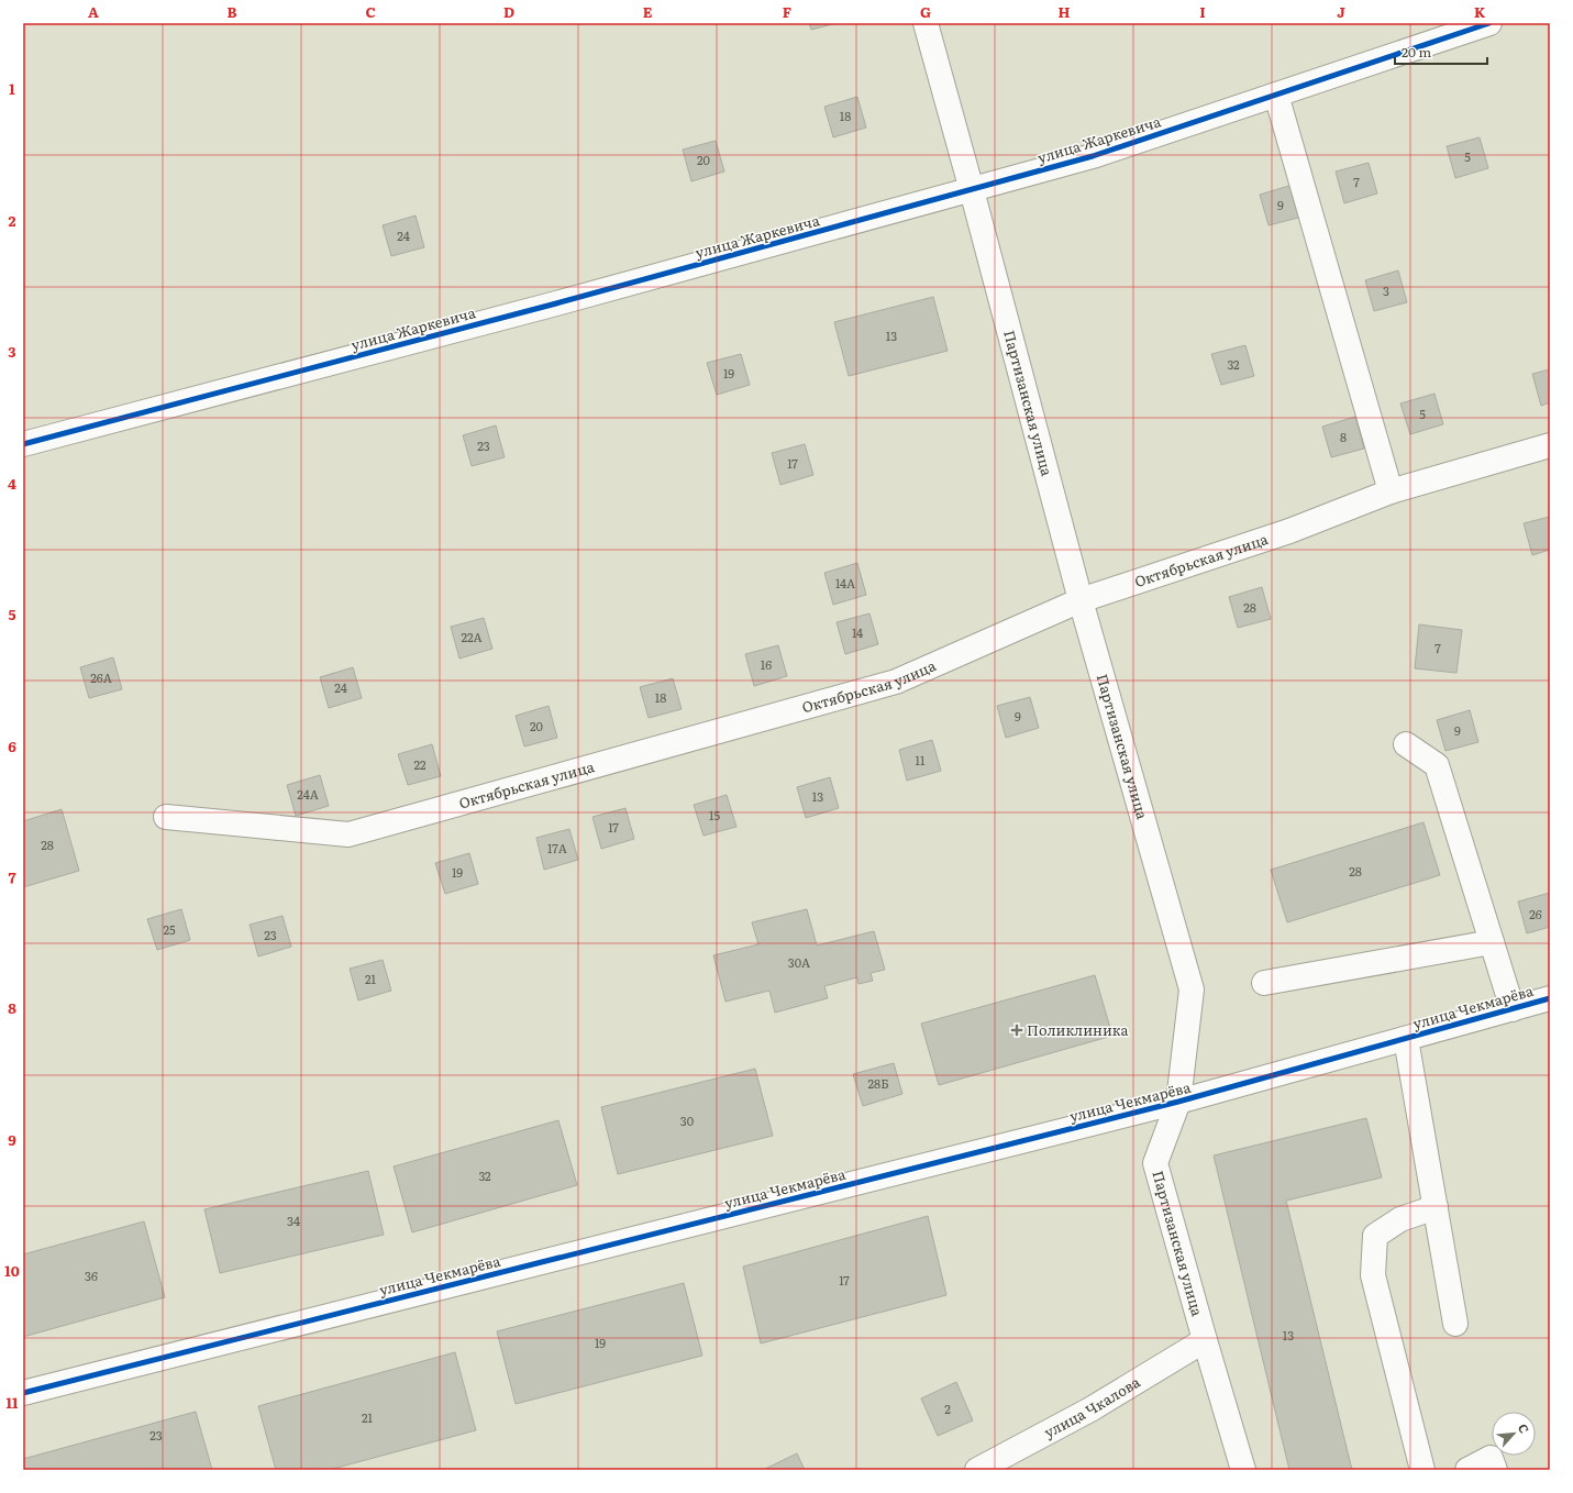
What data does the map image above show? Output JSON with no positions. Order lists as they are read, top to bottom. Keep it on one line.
{"streets":{"street":["улица Жаркевича","Партизанская улица","Октябрьская улица","улица Чекмарёва","улица Чкалова"]},"crossings":[["улица Жаркевича","Партизанская улица"],["Партизанская улица","Октябрьская улица"],["Партизанская улица","улица Чекмарёва"],["Партизанская улица","улица Чкалова"]],"places":{"health":["Поликлиника"]},"house_numbers":["18","5","20","7","9","24","3","13","32","19","5","8","23","17","14А","28","14","22А","7","16","26А","24","18","9","20","9","11","22","24А","13","15","17","28","17А","28","19","26","25","23","30А","21","28Б","30","32","34","36","17","13","19","2","21","23"],"scale_bar":"20 m","north":"top right","grid":{"columns":["A","B","C","D","E","F","G","H","I","J","K"],"rows":["1","2","3","4","5","6","7","8","9","10","11"]}}
